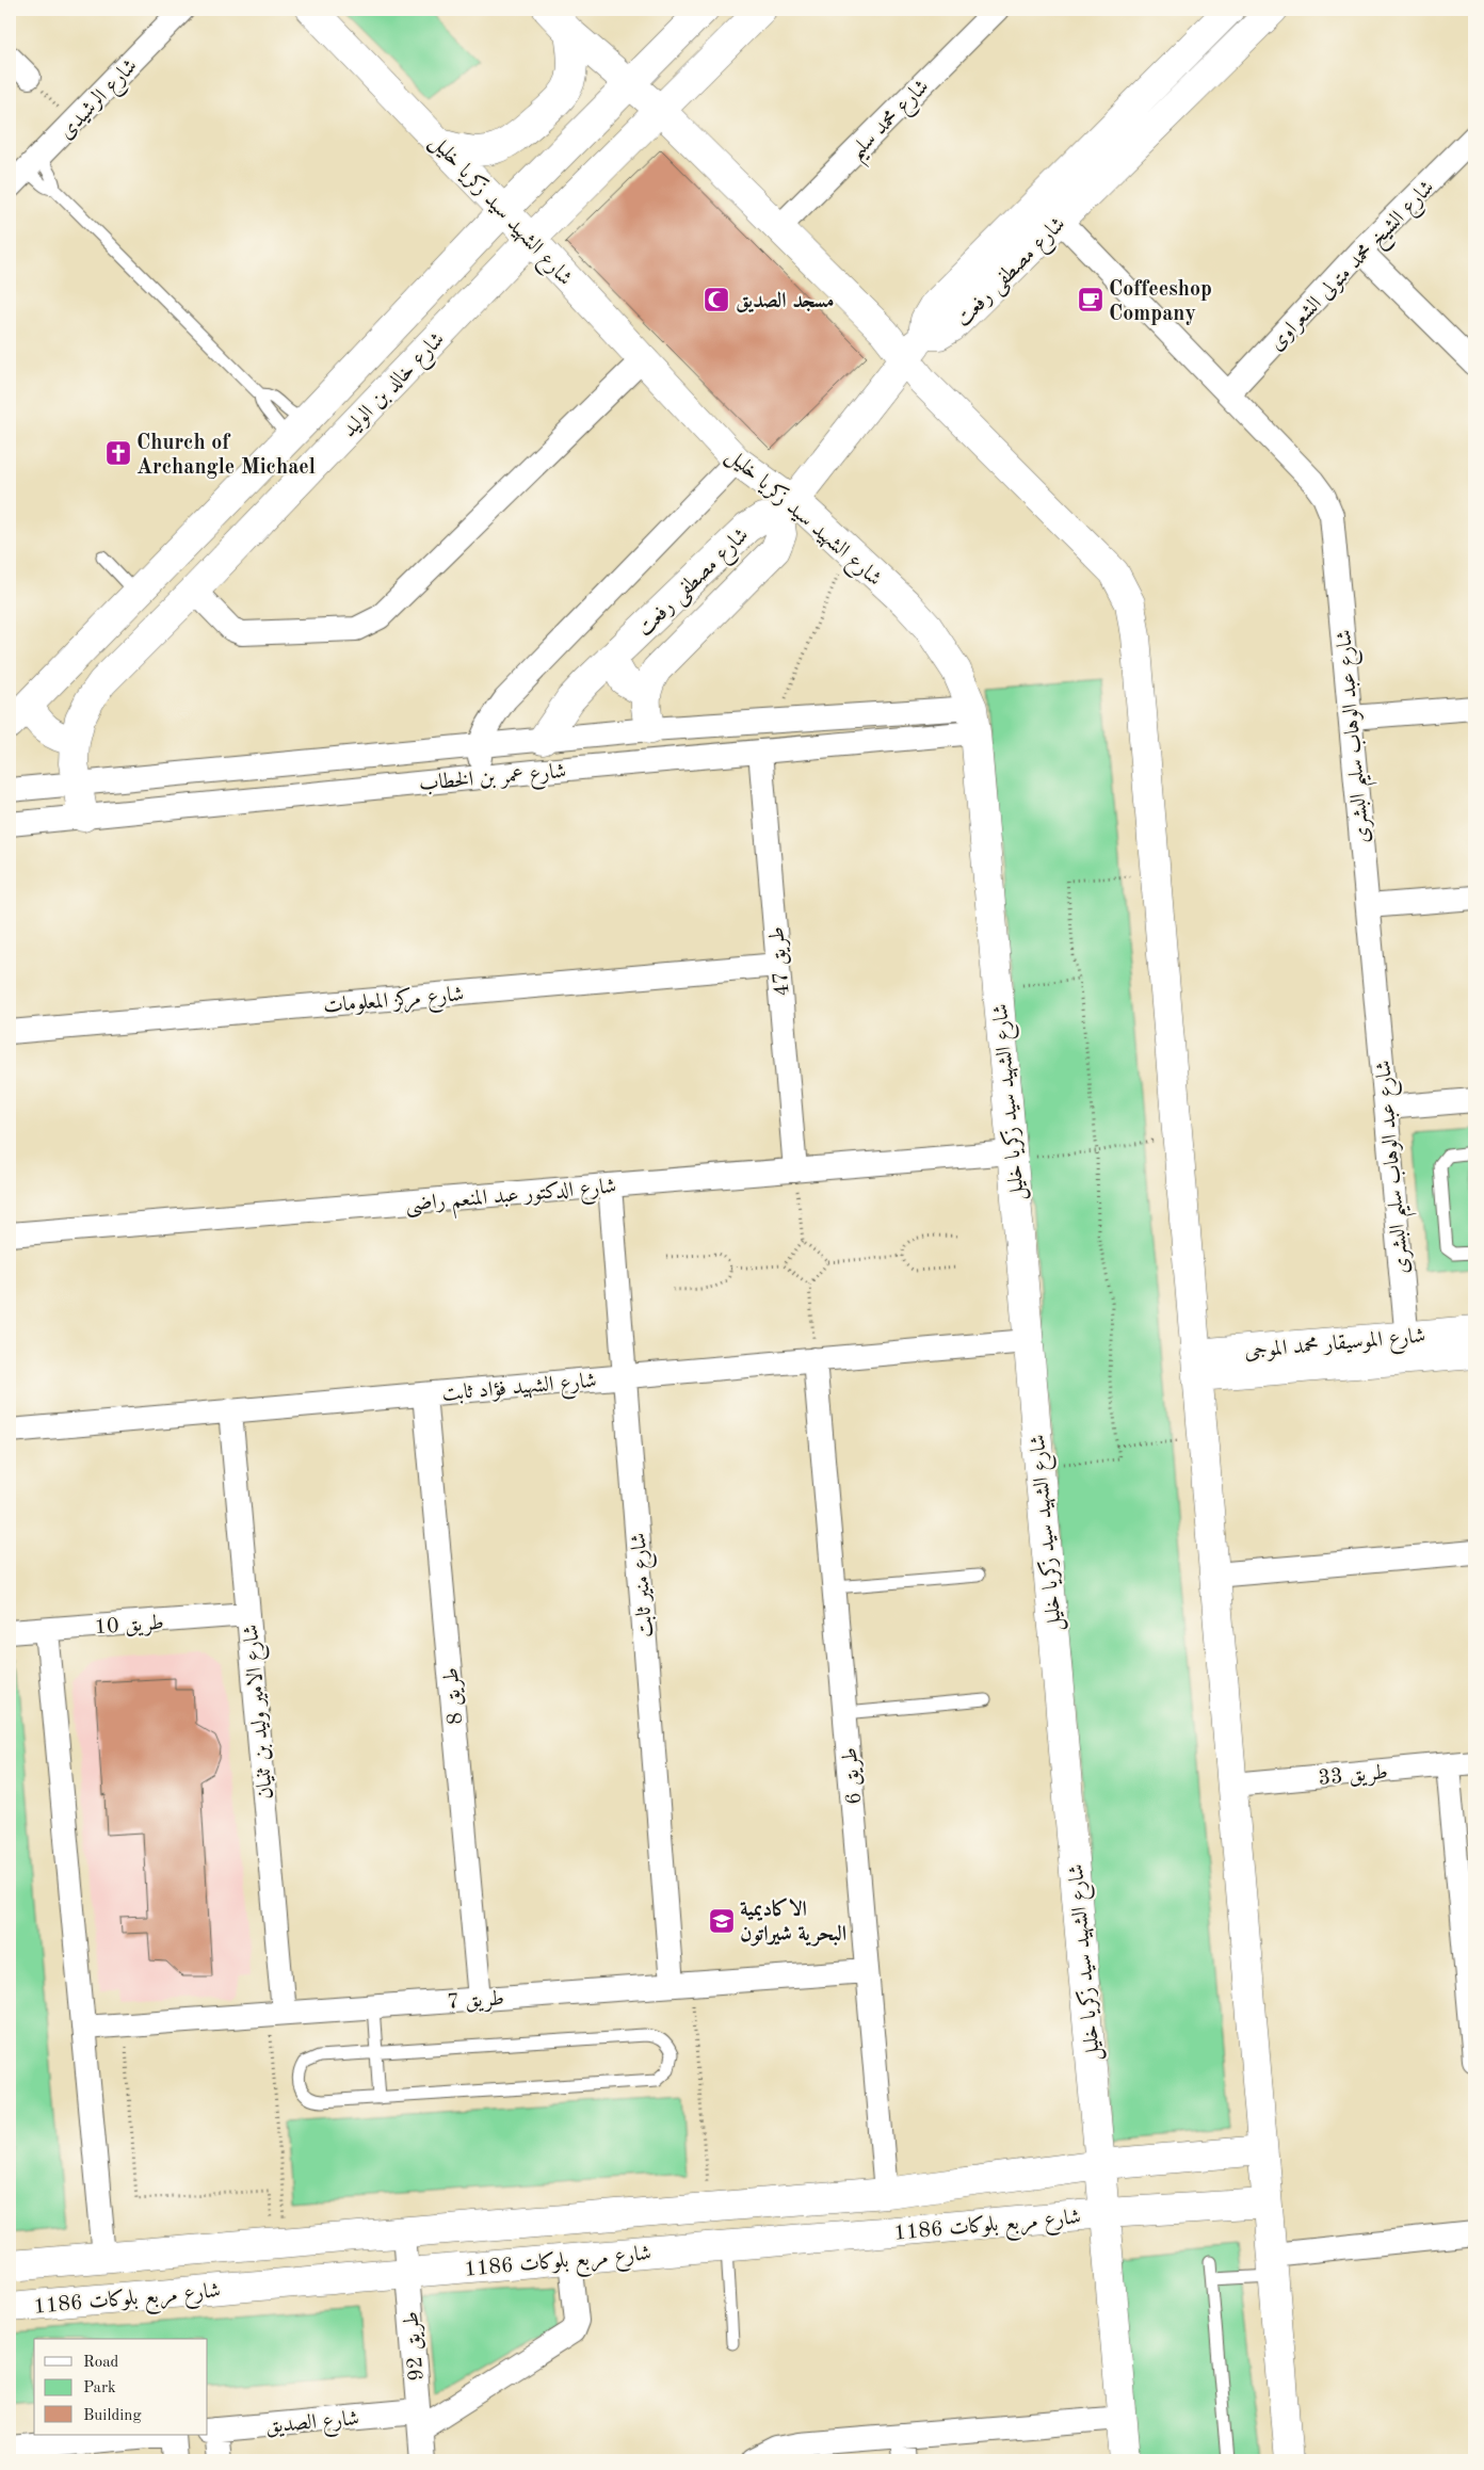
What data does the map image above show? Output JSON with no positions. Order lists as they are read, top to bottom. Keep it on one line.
{"streets":{"street":["شارع الرشيدى","شارع محمد سليم","شارع الشهيد سيد زكريا خليل","شارع الشيخ محمد متولى الشعراوى","شارع مصطفى رفعت","شارع خالد بن الوليد","شارع عبد الوهاب سليم البشرى","شارع عمر بن الخطاب","طريق 47","شارع مركز المعلومات","شارع الدكتور عبد المنعم راضى","شارع الموسيقار محمد الموجى","شارع الشهيد فؤاد ثابت","شارع منير ثابت","طريق 10","طريق 8","شارع الامير وليد بن ثنيان","طريق 33","طريق 6","طريق 7","شارع مربع بلوكات 1186","طريق 92","شارع الصديق"]},"crossings":[["شارع الشهيد سيد زكريا خليل","شارع مصطفى رفعت"],["شارع الشهيد سيد زكريا خليل","شارع خالد بن الوليد"],["شارع الشهيد سيد زكريا خليل","شارع عمر بن الخطاب"],["شارع الشهيد سيد زكريا خليل","شارع الدكتور عبد المنعم راضى"],["شارع الشهيد سيد زكريا خليل","شارع الشهيد فؤاد ثابت"],["شارع الشهيد سيد زكريا خليل","شارع مربع بلوكات 1186"],["شارع الشيخ محمد متولى الشعراوى","شارع عبد الوهاب سليم البشرى"],["شارع مصطفى رفعت","شارع عبد الوهاب سليم البشرى"],["شارع مصطفى رفعت","شارع عمر بن الخطاب"],["شارع خالد بن الوليد","شارع عمر بن الخطاب"],["شارع عبد الوهاب سليم البشرى","شارع الموسيقار محمد الموجى"],["شارع عمر بن الخطاب","طريق 47"],["طريق 47","شارع مركز المعلومات"],["طريق 47","شارع الدكتور عبد المنعم راضى"],["شارع الدكتور عبد المنعم راضى","شارع منير ثابت"],["شارع الشهيد فؤاد ثابت","شارع منير ثابت"],["شارع الشهيد فؤاد ثابت","طريق 8"],["شارع الشهيد فؤاد ثابت","شارع الامير وليد بن ثنيان"],["شارع الشهيد فؤاد ثابت","طريق 6"],["شارع منير ثابت","طريق 7"],["طريق 10","شارع الامير وليد بن ثنيان"],["طريق 8","طريق 7"],["شارع الامير وليد بن ثنيان","طريق 7"],["طريق 6","طريق 7"],["طريق 6","شارع مربع بلوكات 1186"],["شارع مربع بلوكات 1186","طريق 92"],["طريق 92","شارع الصديق"]],"places":{"mosque":["مسجد الصديق"],"cafe":["Coffeeshop Company"],"church":["Church of Archangle Michael"],"school or university":["الاكاديمية البحرية شيراتون"]},"legend":["Road","Park","Building"]}
